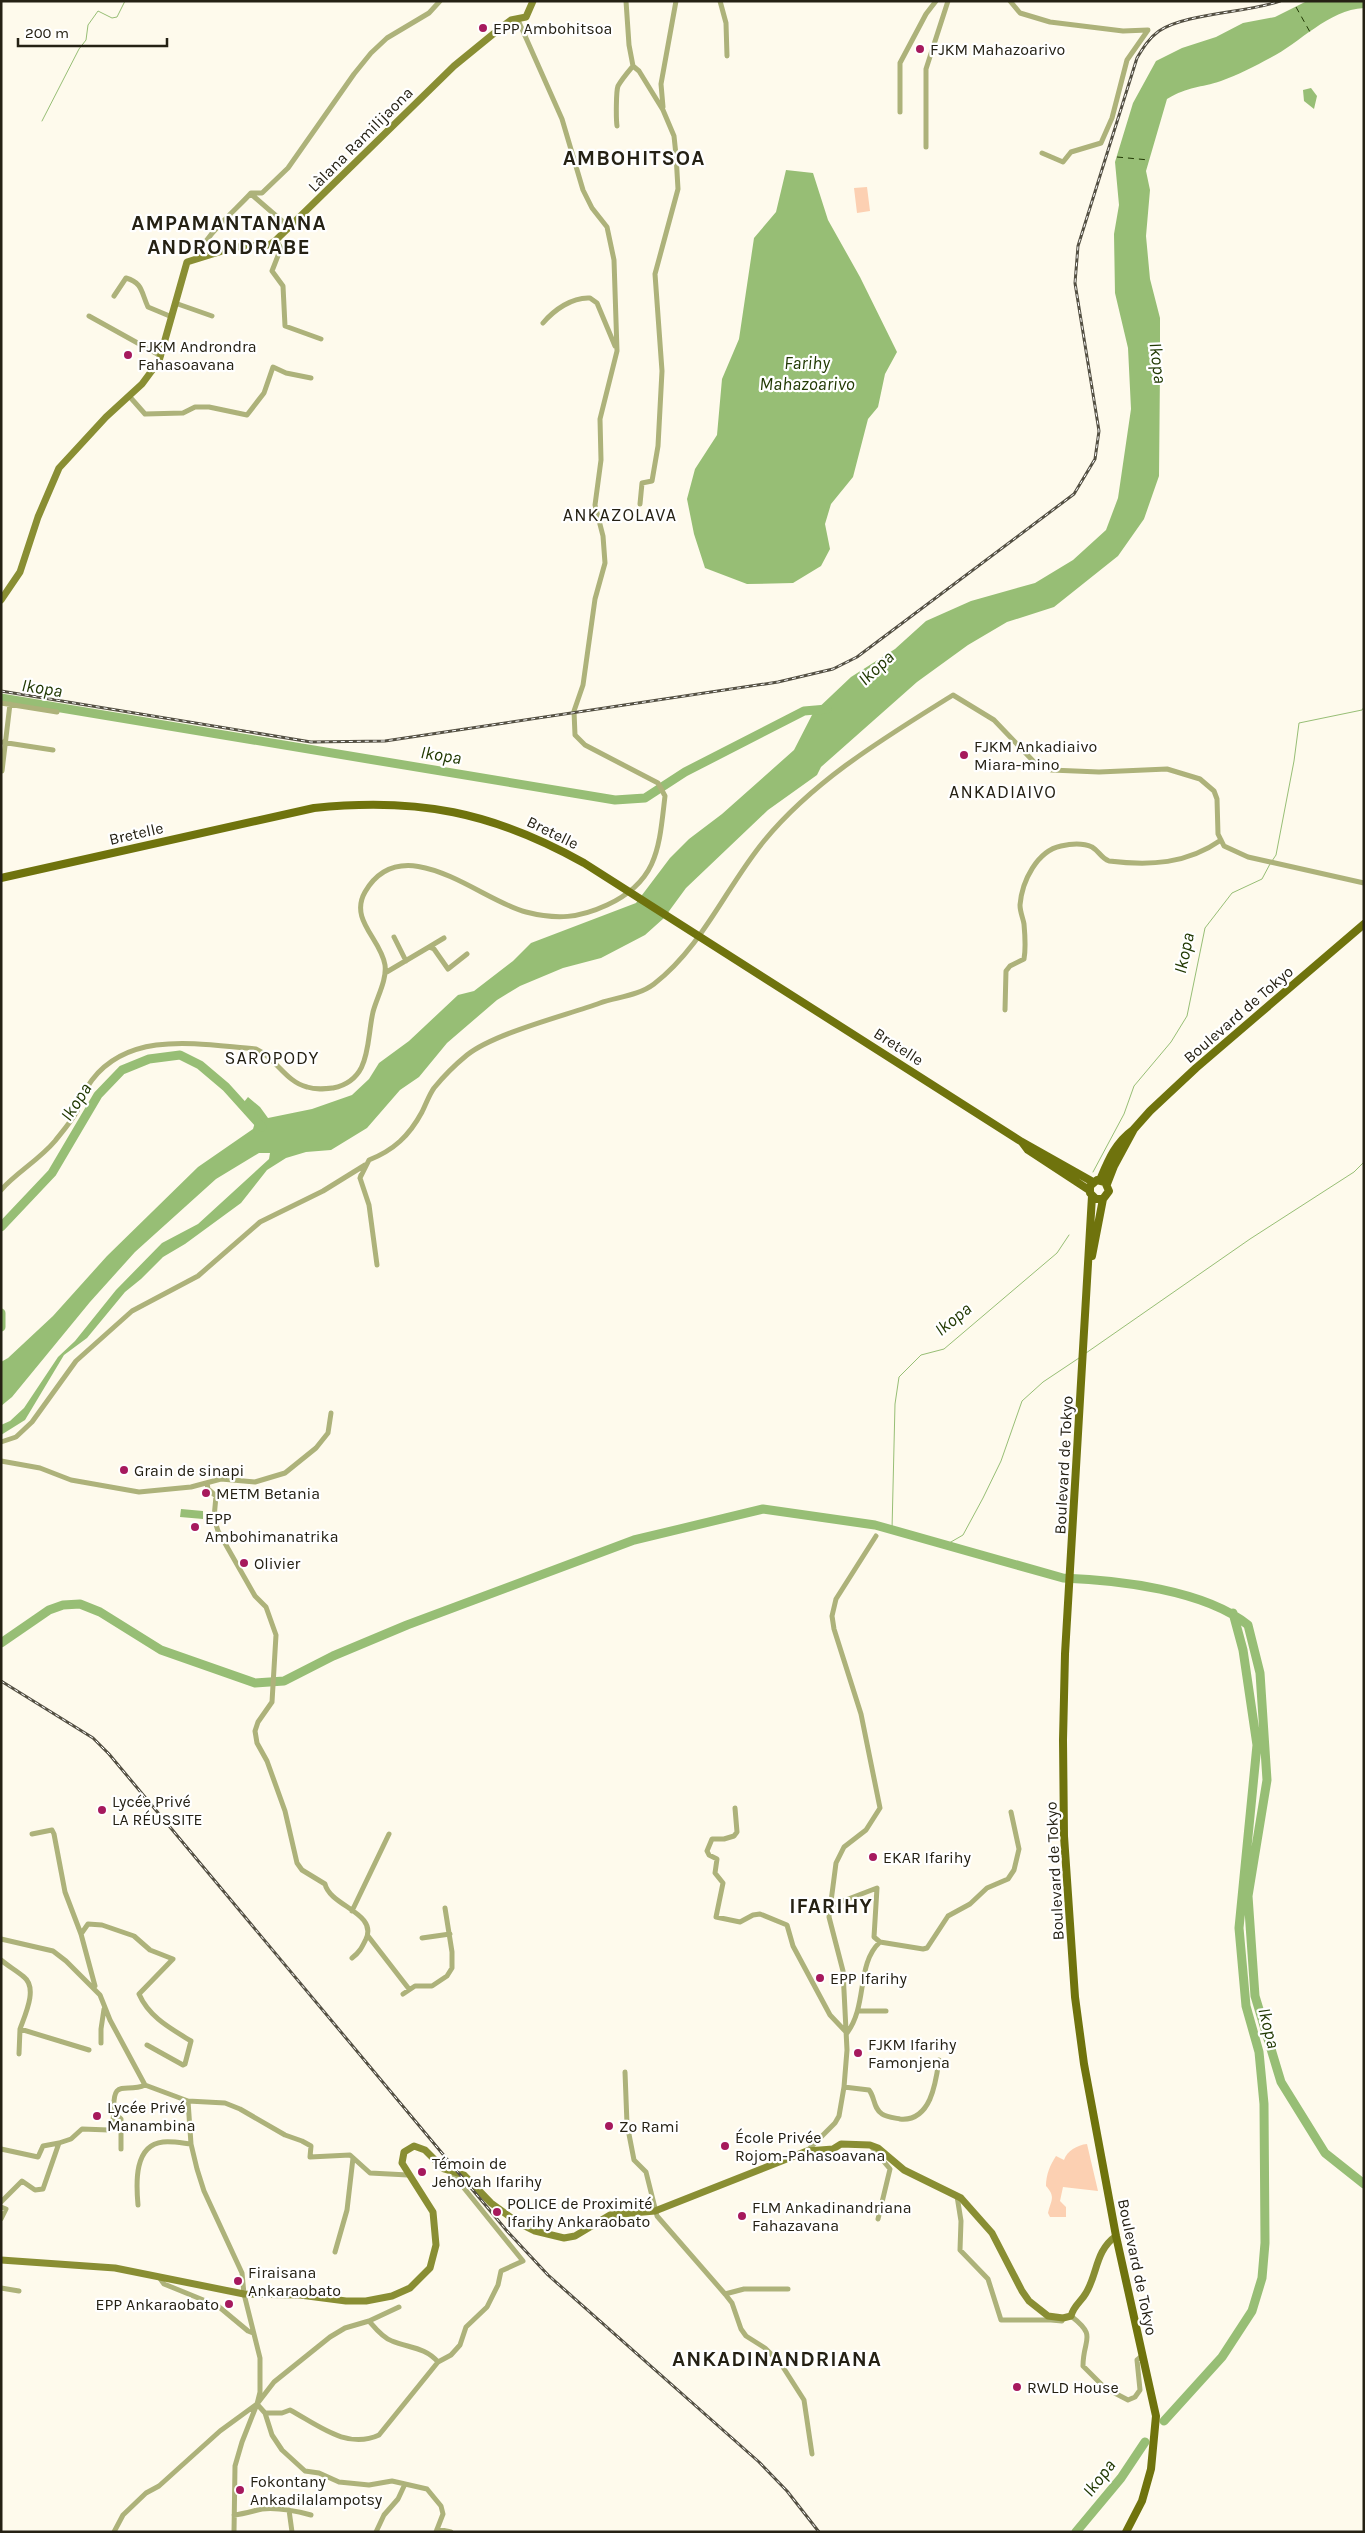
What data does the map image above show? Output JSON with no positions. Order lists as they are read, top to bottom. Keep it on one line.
{"streets":{"main road":["Bretelle","Boulevard de Tokyo"],"street":["Làlana Ramilijaona"]},"crossings":[["Bretelle","Boulevard de Tokyo"]],"districts":["AMBOHITSOA","AMPAMANTANANA ANDRONDRABE","ANKAZOLAVA","ANKADIAIVO","SAROPODY","IFARIHY","ANKADINANDRIANA"],"water":["Farihy Mahazoarivo","Ikopa"],"places":["EPP Ambohitsoa","FJKM Mahazoarivo","FJKM Androndra Fahasoavana","FJKM Ankadiaivo Miara-mino","Grain de sinapi","METM Betania","EPP Ambohimanatrika","Olivier","Lycée Privé LA RÉUSSITE","EKAR Ifarihy","EPP Ifarihy","FJKM Ifarihy Famonjena","Lycée Privé Manambina","Zo Rami","École Privée Rojom-Pahasoavana","Témoin de Jehovah Ifarihy","POLICE de Proximité Ifarihy Ankaraobato","FLM Ankadinandriana Fahazavana","Firaisana Ankaraobato","EPP Ankaraobato","RWLD House","Fokontany Ankadilalampotsy"],"scale_bar":"200 m"}
